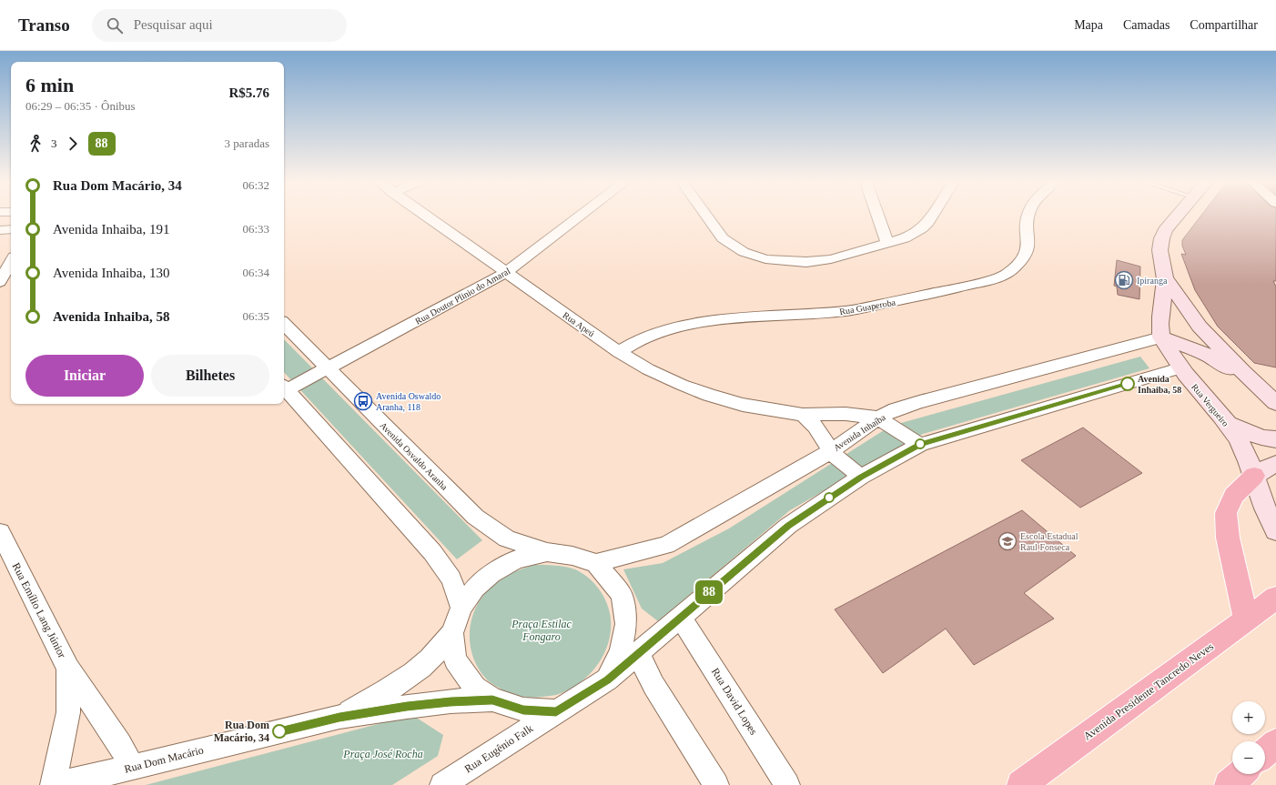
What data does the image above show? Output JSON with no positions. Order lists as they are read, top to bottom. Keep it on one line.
{"streets":{"highway":["Avenida Presidente Tancredo Neves"],"main road":["Rua Vergueiro"],"street":["Rua Doutor Plinio do Amaral","Rua Guaperoba","Rua Apeú","Avenida Inhaíba","Avenida Osvaldo Aranha","Rua Emílio Lang Júnior","Rua David Lopes","Rua Eugênio Falk","Rua Dom Macário"]},"crossings":[["Rua Doutor Plinio do Amaral","Rua Apeú"],["Rua Doutor Plinio do Amaral","Avenida Osvaldo Aranha"],["Rua Guaperoba","Rua Apeú"],["Rua Apeú","Avenida Inhaíba"],["Rua Vergueiro","Avenida Inhaíba"],["Rua Emílio Lang Júnior","Rua Dom Macário"]],"parks":["Praça Estilac Fongaro","Praça José Rocha"],"places":{"fuel station":["Ipiranga"],"other":["Avenida Inhaiba, 58","Rua Dom Macário, 34"],"bus stop":["Avenida Oswaldo Aranha, 118"],"school or university":["Escola Estadual Raul Fonseca"]},"lines":["bus line 88"],"page":{"header":"Transo","search":"Pesquisar aqui","nav":["Mapa","Camadas","Compartilhar"],"on_map":"88","heading":["6 min","06:29 – 06:35 · Ônibus","R$5.76"],"legs":["3","88","3 paradas"],"list":[{"name":"Rua Dom Macário, 34","value":"06:32"},{"name":"Avenida Inhaiba, 191","value":"06:33"},{"name":"Avenida Inhaiba, 130","value":"06:34"},{"name":"Avenida Inhaiba, 58","value":"06:35"}],"buttons":["Iniciar","Bilhetes"],"map_buttons":["+","−"]}}
